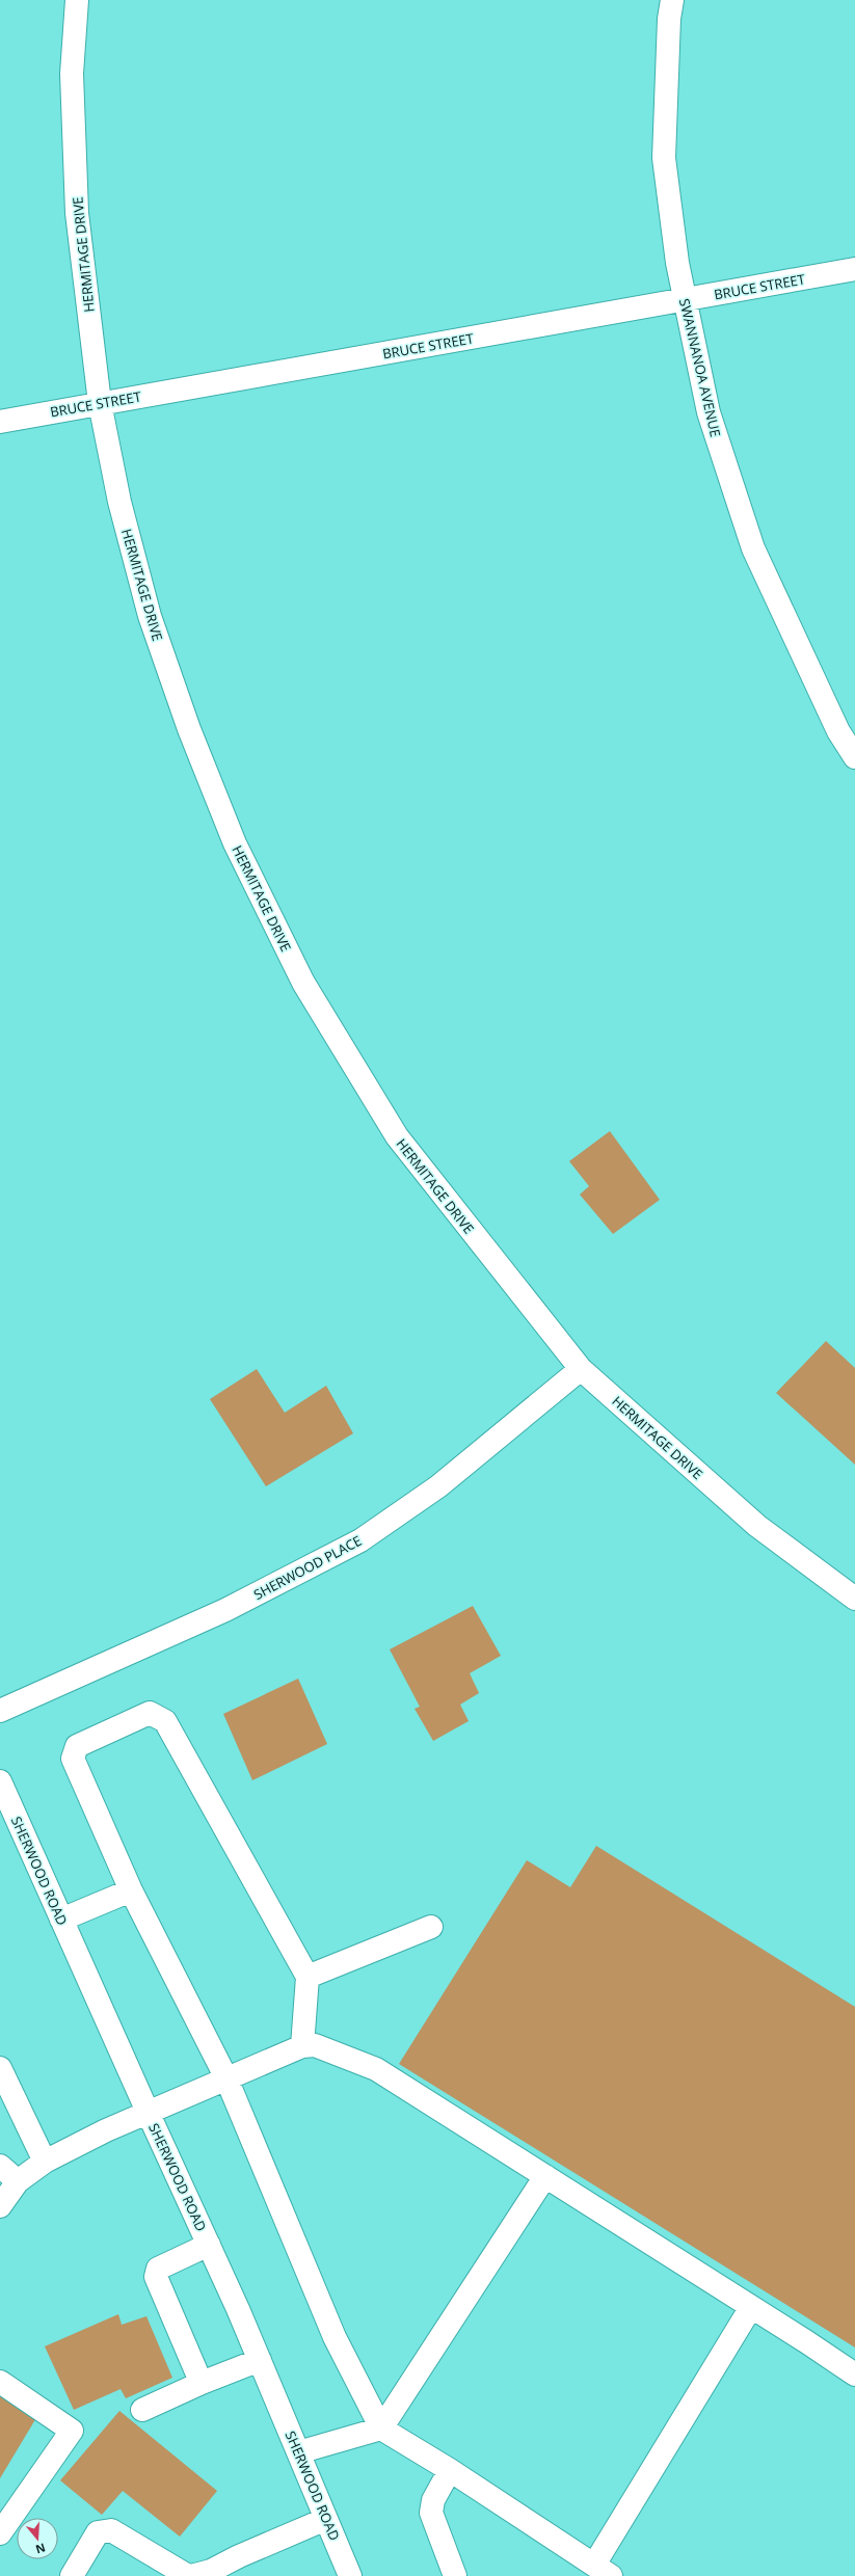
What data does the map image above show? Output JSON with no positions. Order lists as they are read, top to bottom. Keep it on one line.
{"streets":{"street":["HERMITAGE DRIVE","BRUCE STREET","SWANNANOA AVENUE","SHERWOOD PLACE","SHERWOOD ROAD"]},"crossings":[["HERMITAGE DRIVE","BRUCE STREET"],["HERMITAGE DRIVE","SHERWOOD PLACE"],["BRUCE STREET","SWANNANOA AVENUE"]],"north":"bottom"}
